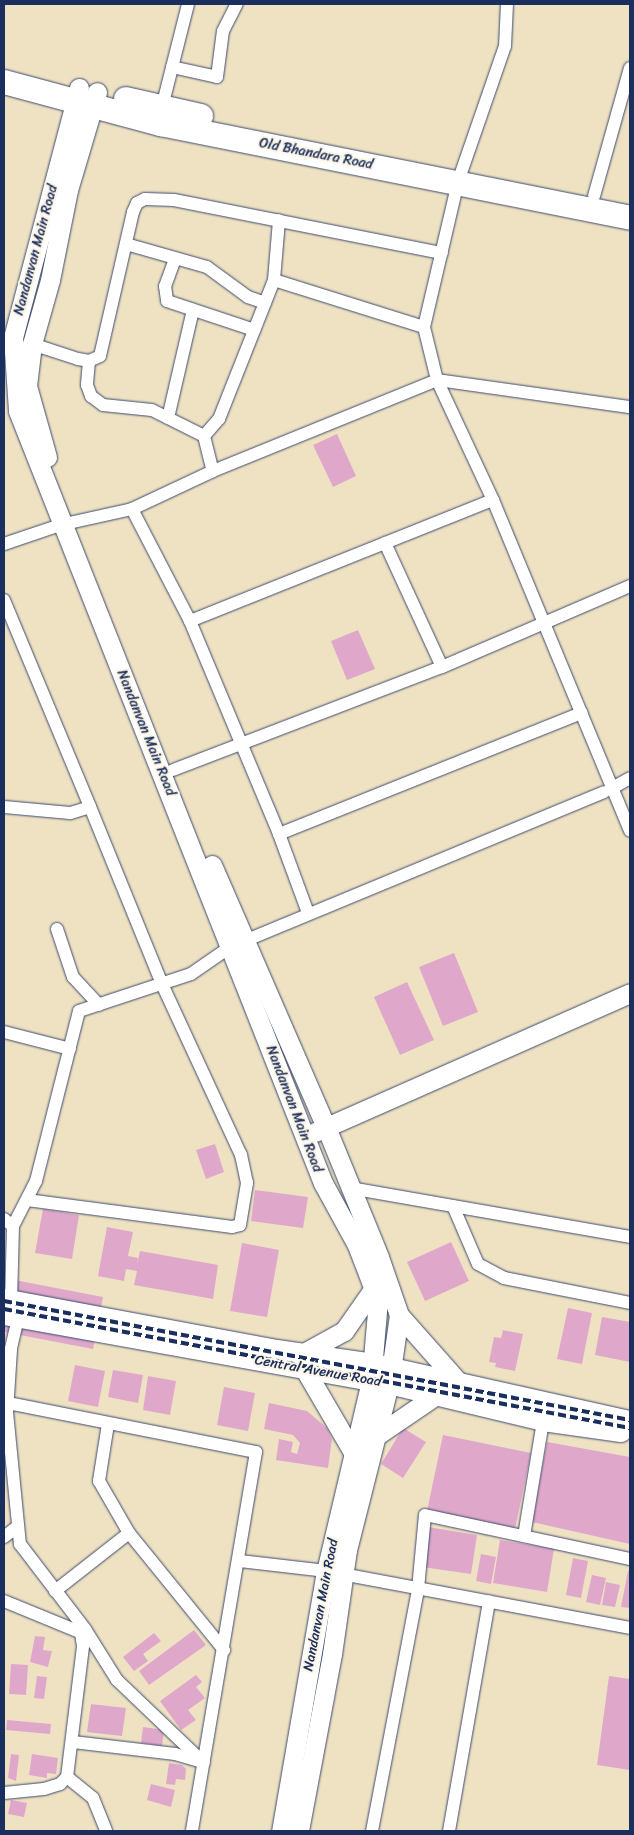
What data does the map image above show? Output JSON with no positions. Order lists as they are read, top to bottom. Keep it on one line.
{"streets":{"highway":["Old Bhandara Road"],"main road":["Nandanvan Main Road","Central Avenue Road"]},"crossings":[["Old Bhandara Road","Nandanvan Main Road"],["Nandanvan Main Road","Central Avenue Road"]]}
